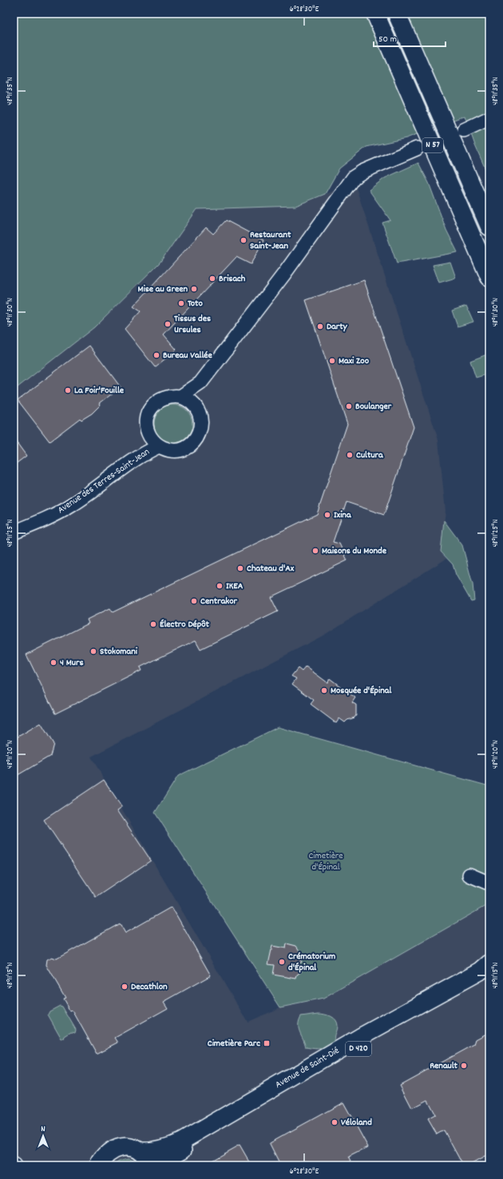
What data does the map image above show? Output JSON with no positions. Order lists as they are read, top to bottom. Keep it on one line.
{"streets":{"highway":["N 57"],"main road":["D 420","Avenue de Saint-Dié"],"street":["Avenue des Terres-Saint-Jean"]},"parks":["Cimetière d'Épinal"],"places":{"other":["Restaurant Saint-Jean","Brisach","Mise au Green","Toto","Tissus des Ursules","Darty","Bureau Vallée","Maxi Zoo","La Foir'Fouille","Boulanger","Cultura","Ixina","Maisons du Monde","Chateau d'Ax","IKEA","Centrakor","Électro Dépôt","Stokomani","4 Murs","Mosquée d'Épinal","Crématorium d'Épinal","Decathlon","Renault","Véloland"],"transit":["Cimetière Parc"]},"scale_bar":"50 m","north":"top","coordinates":["6°28'30\"E","48°11'35\"N","48°11'30\"N","48°11'25\"N","48°11'20\"N","48°11'15\"N"]}
